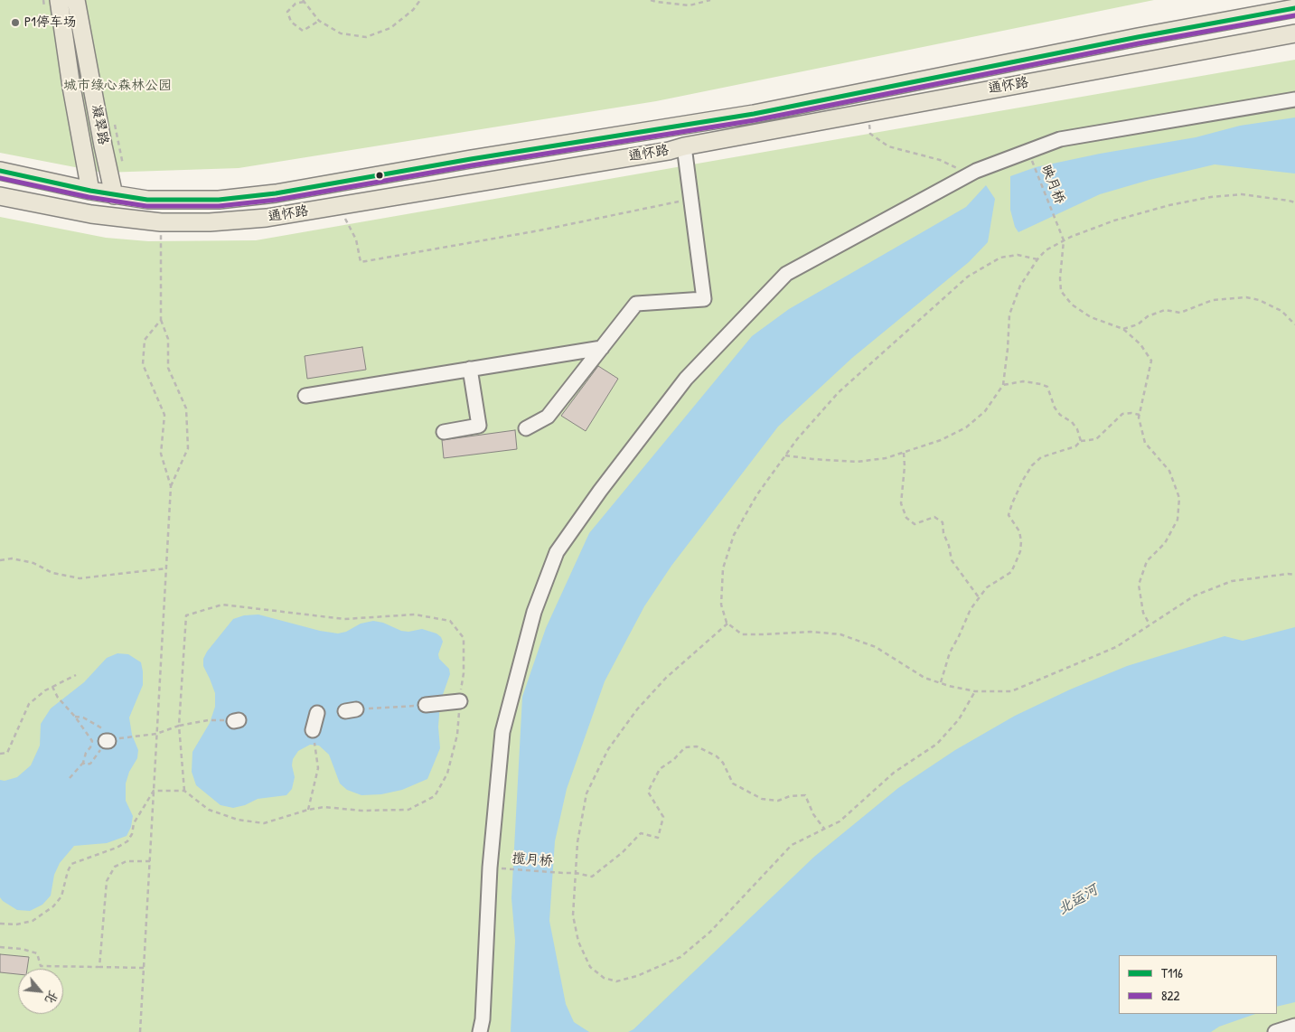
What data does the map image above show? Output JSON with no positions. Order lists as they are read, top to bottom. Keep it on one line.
{"streets":{"main road":["通怀路","凝翠路"],"path":["映月桥","揽月桥"]},"crossings":[["通怀路","凝翠路"]],"water":["北运河"],"parks":["城市绿心森林公园"],"places":["P1停车场"],"lines":["transit line T116","transit line 822"],"legend":["T116","822"],"north":"bottom right"}
